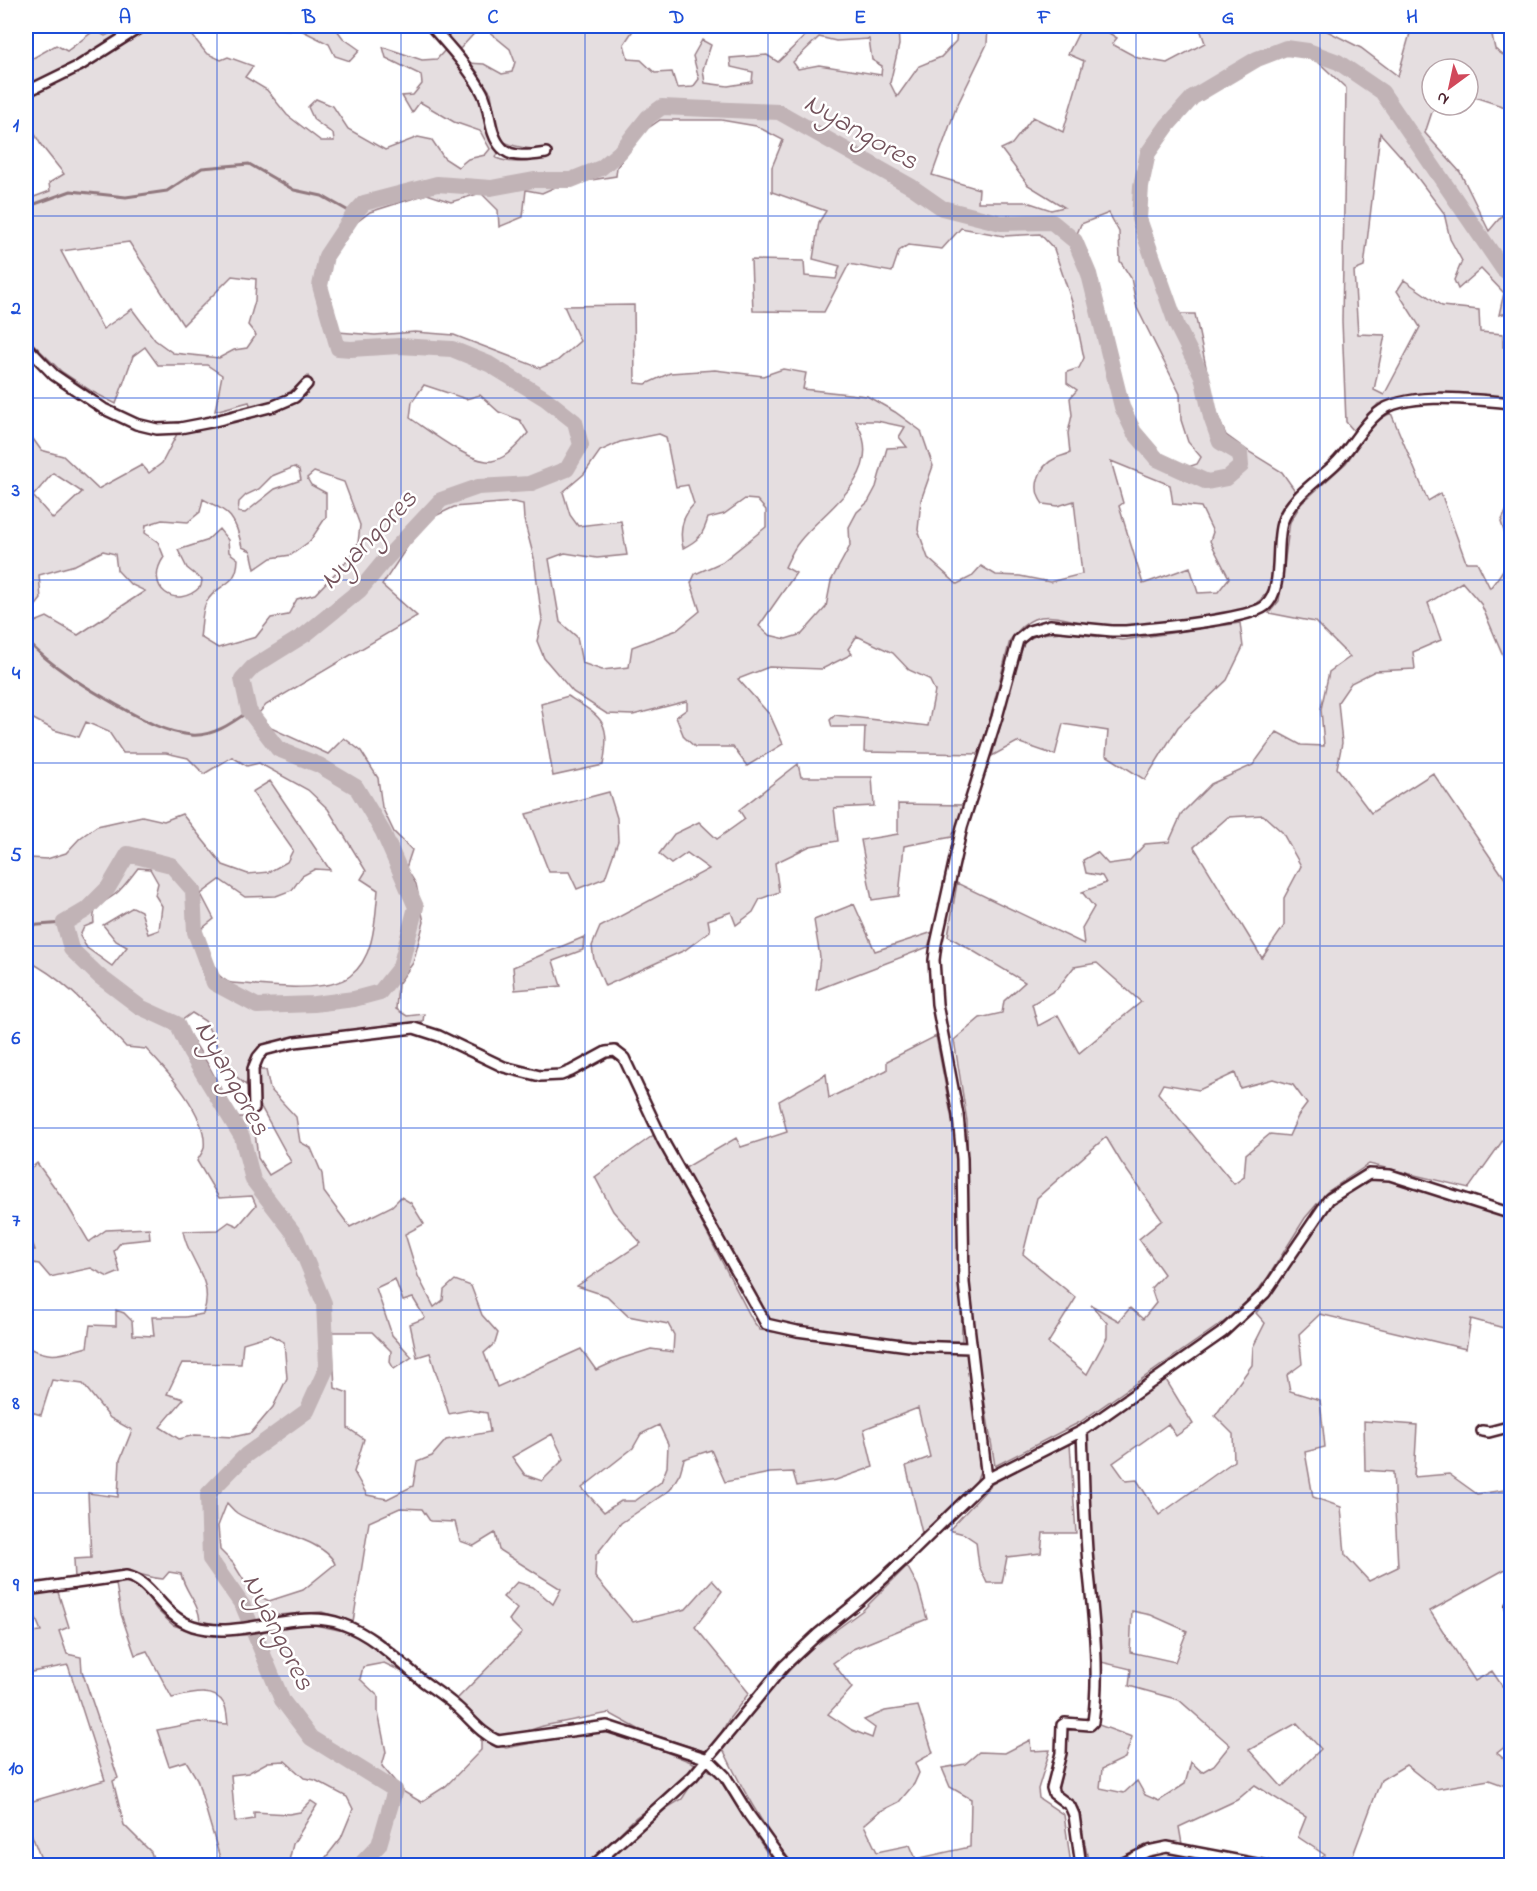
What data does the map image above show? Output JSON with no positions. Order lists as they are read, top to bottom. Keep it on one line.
{"water":["Nyangores"],"north":"bottom left","grid":{"columns":["A","B","C","D","E","F","G","H"],"rows":["1","2","3","4","5","6","7","8","9","10"]}}
